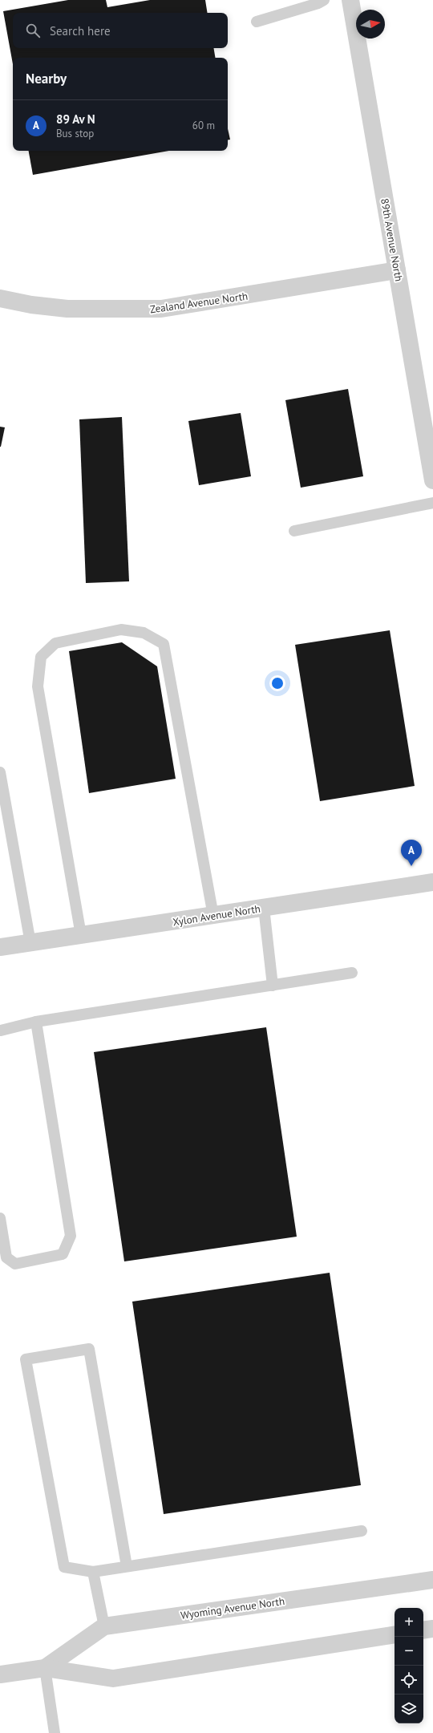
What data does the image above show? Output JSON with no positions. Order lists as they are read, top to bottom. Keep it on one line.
{"streets":{"street":["89th Avenue North","Zealand Avenue North","Xylon Avenue North","Wyoming Avenue North"]},"crossings":[["89th Avenue North","Zealand Avenue North"]],"north":"right","page":{"search":"Search here","heading":"Nearby","list":[{"mark":"A","name":"89 Av N","note":"Bus stop","value":"60 m"}],"pins":"A","map_buttons":["+","−"]}}
